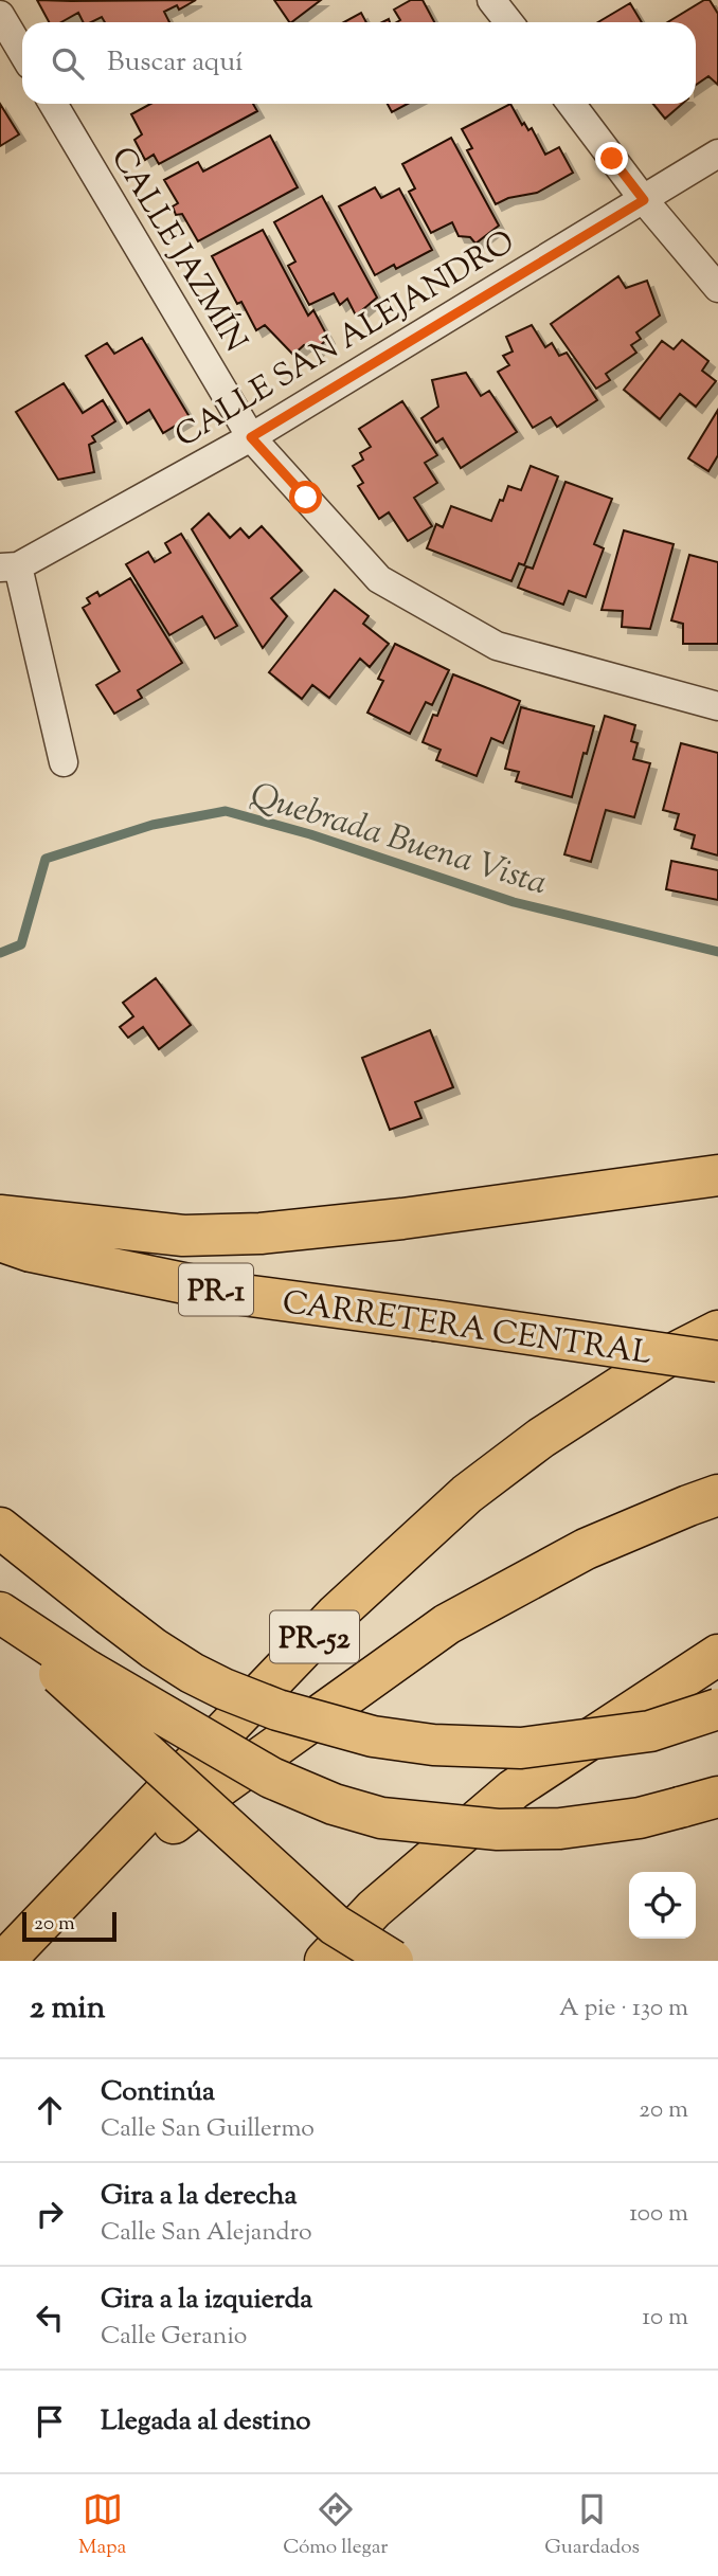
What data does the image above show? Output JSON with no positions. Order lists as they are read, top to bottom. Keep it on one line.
{"streets":{"highway":["PR-1","CARRETERA CENTRAL","PR-52"],"street":["CALLE JAZMÍN","CALLE SAN ALEJANDRO"]},"crossings":[["CALLE JAZMÍN","CALLE SAN ALEJANDRO"]],"water":["Quebrada Buena Vista"],"scale_bar":"20 m","page":{"search":"Buscar aquí","scale":"20 m","heading":["2 min","A pie · 130 m"],"list":[["Continúa","Calle San Guillermo","20 m"],["Gira a la derecha","Calle San Alejandro","100 m"],["Gira a la izquierda","Calle Geranio","10 m"],"Llegada al destino"],"nav":["Mapa","Cómo llegar","Guardados"]}}
